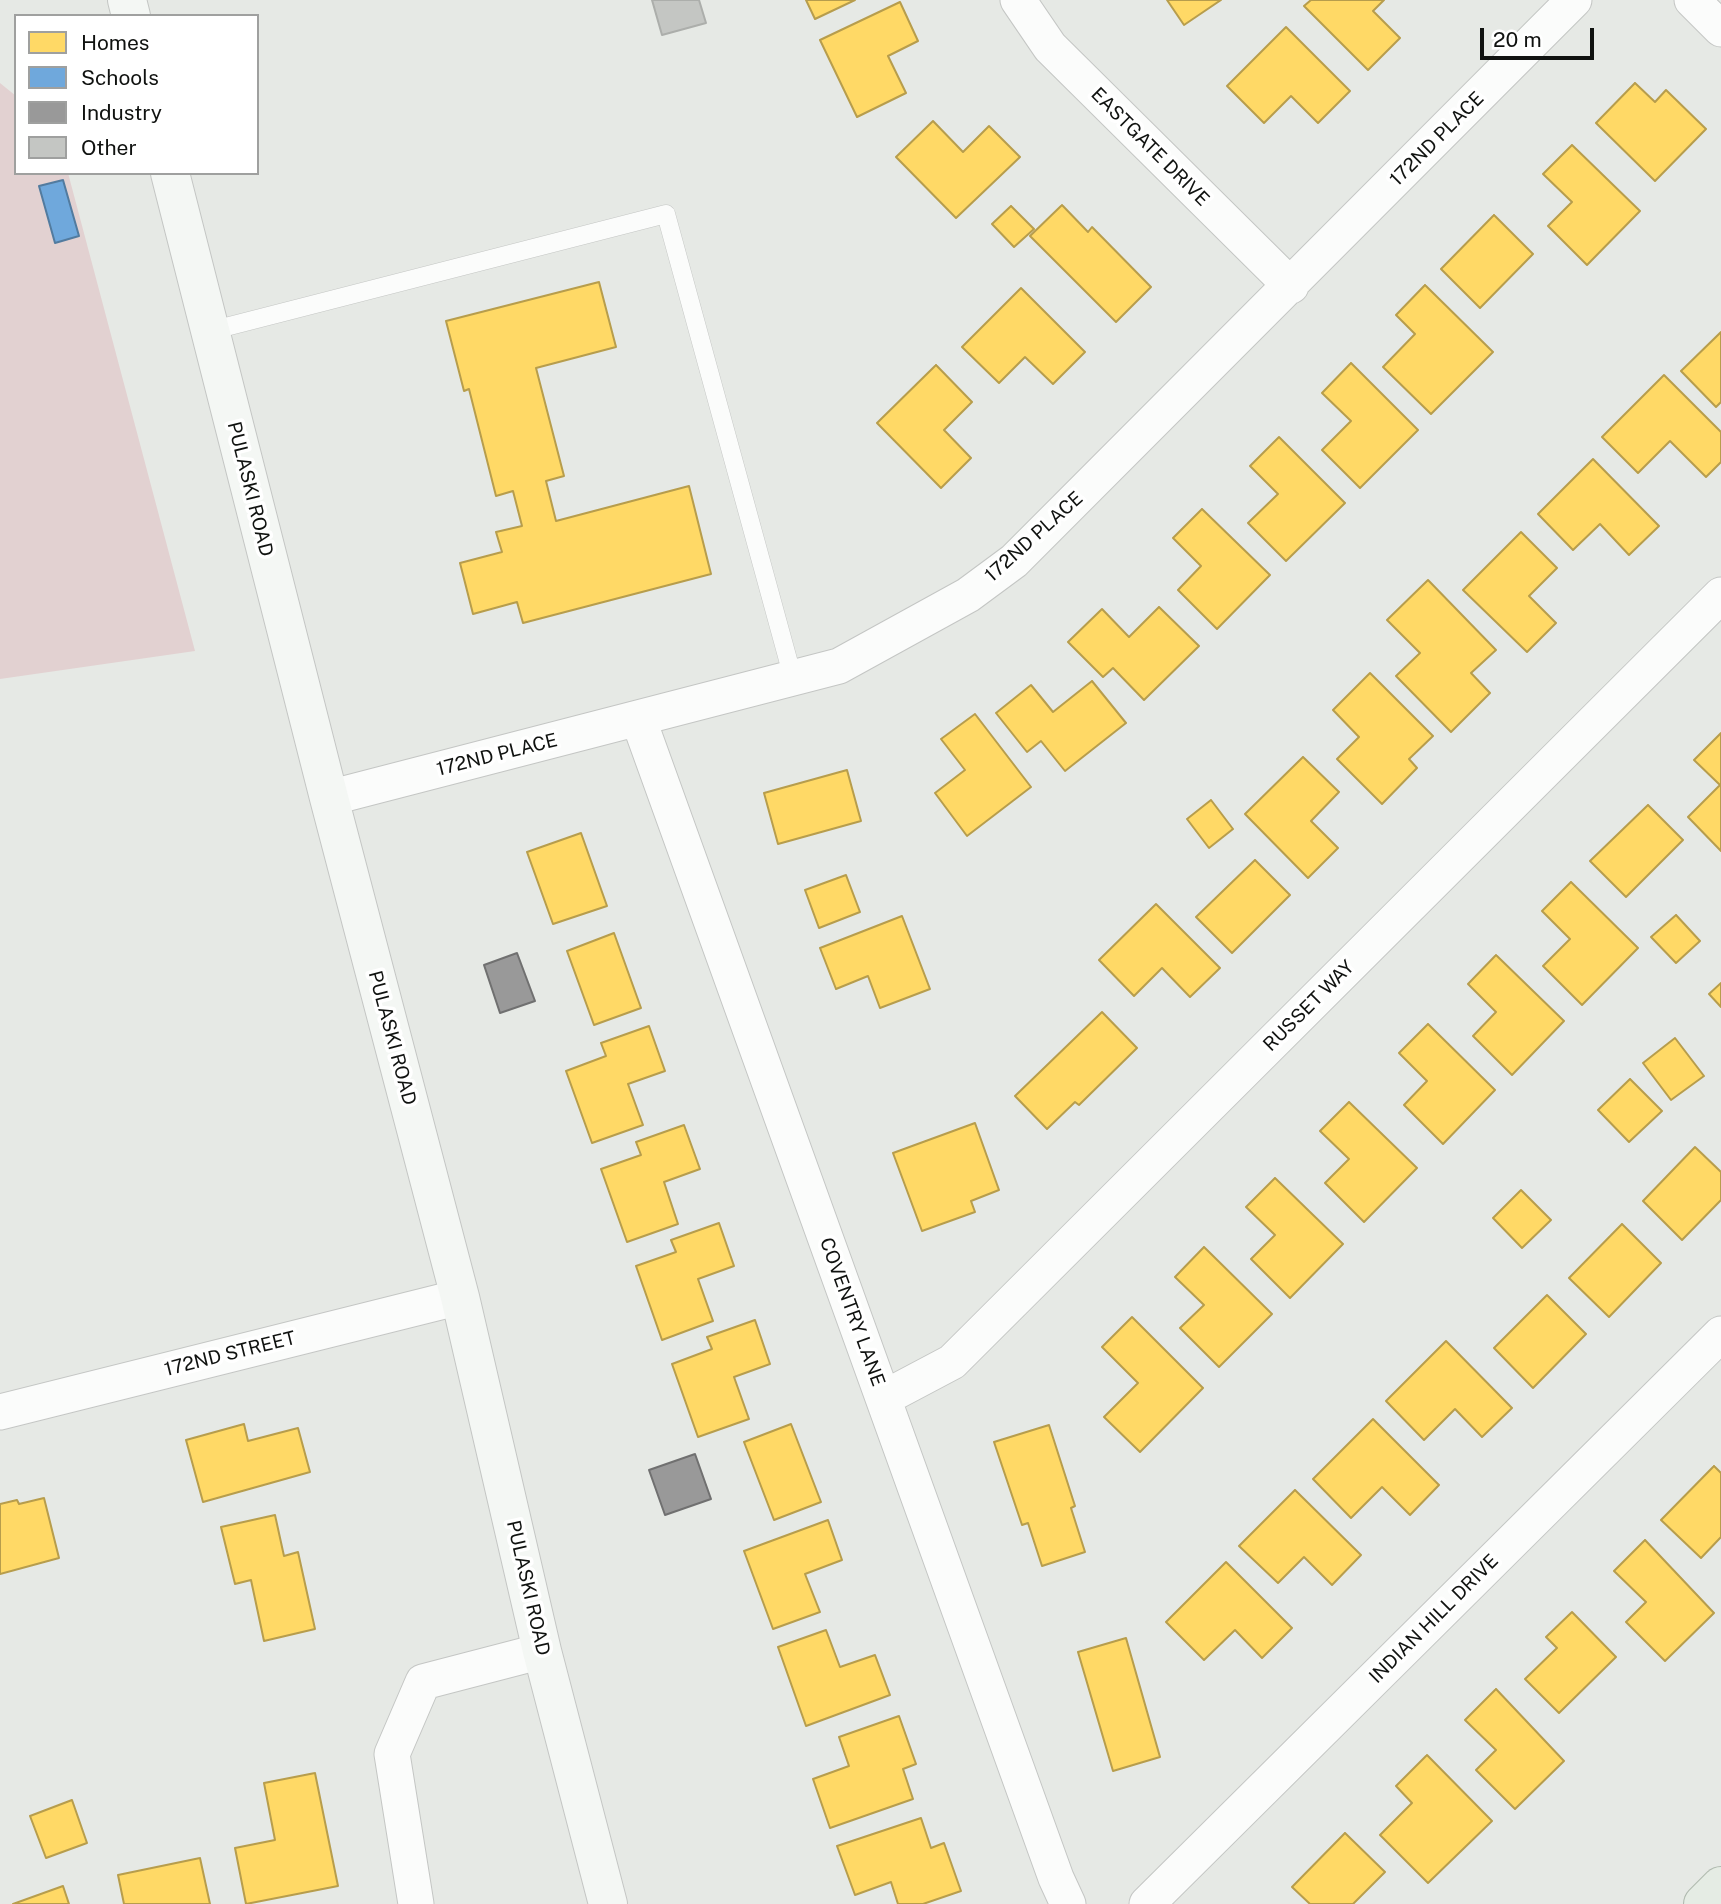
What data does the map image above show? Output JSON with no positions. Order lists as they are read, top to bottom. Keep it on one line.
{"streets":{"main road":["PULASKI ROAD"],"street":["172ND PLACE","EASTGATE DRIVE","RUSSET WAY","COVENTRY LANE","172ND STREET","INDIAN HILL DRIVE"]},"crossings":[["172ND PLACE","EASTGATE DRIVE"],["172ND PLACE","PULASKI ROAD"],["172ND PLACE","COVENTRY LANE"],["PULASKI ROAD","172ND STREET"],["RUSSET WAY","COVENTRY LANE"]],"legend":["Homes","Schools","Industry","Other"],"scale_bar":"20 m"}
